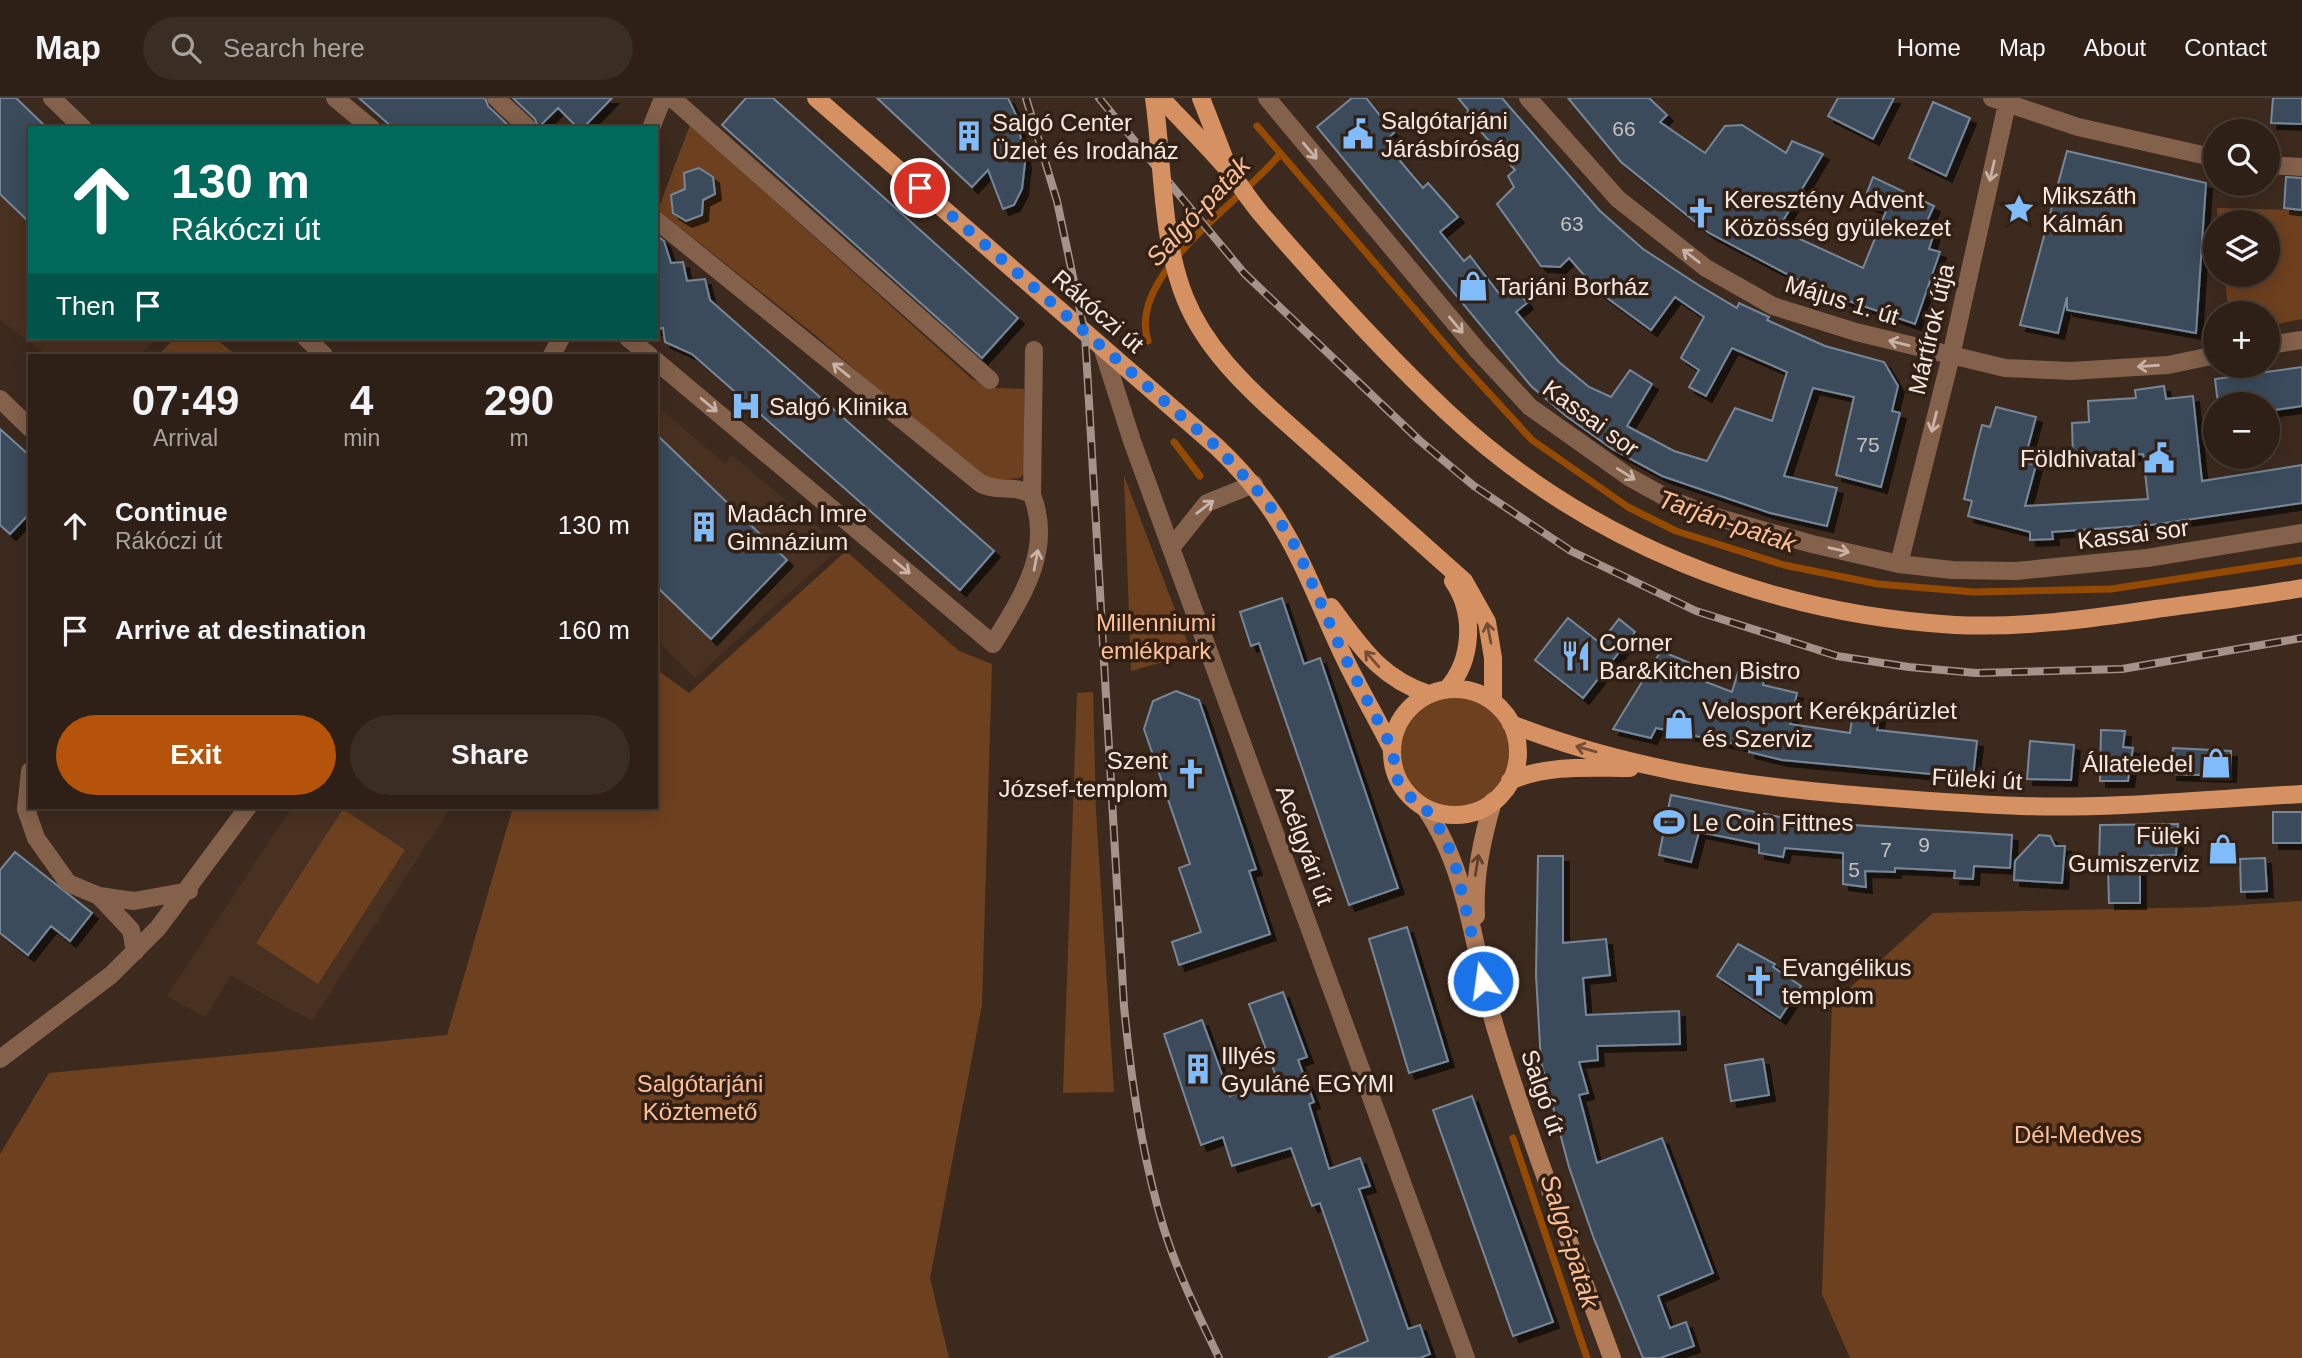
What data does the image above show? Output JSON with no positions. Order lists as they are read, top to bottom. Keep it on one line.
{"streets":{"main road":["Rákóczi út","Füleki út","Salgó út"],"street":["Május 1. út","Mártírok útja","Kassai sor","Acélgyári út"]},"crossings":[["Május 1. út","Mártírok útja"],["Rákóczi út","Acélgyári út"],["Mártírok útja","Kassai sor"]],"one_way":["Május 1. út","Mártírok útja","Kassai sor"],"water":["Salgó-patak","Tarján-patak"],"parks":["Millenniumi emlékpark","Salgótarjáni Köztemető","Dél-Medves"],"places":{"public building":["Salgótarjáni Járásbíróság","Földhivatal"],"building":["Salgó Center Üzlet és Irodaház","Madách Imre Gimnázium","Illyés Gyuláné EGYMI"],"place":["Mikszáth Kálmán"],"church":["Keresztény Advent Közösség gyülekezet","Szent József-templom","Evangélikus templom"],"shop":["Tarjáni Borház","Velosport Kerékpárüzlet és Szerviz","Állateledel","Füleki Gumiszerviz"],"hospital":["Salgó Klinika"],"restaurant":["Corner Bar&Kitchen Bistro"],"sports":["Le Coin Fittnes"]},"house_numbers":["66","63","75","9","7","5"],"page":{"header":"Map","search":"Search here","nav":["Home","Map","About","Contact"],"map_buttons":["+","−"],"turn":["130 m","Rákóczi út"],"then":"Then","eta":["07:49","Arrival","4","min","290","m"],"list":[{"name":"Continue","note":"Rákóczi út","value":"130 m"},{"name":"Arrive at destination","value":"160 m"}],"buttons":["Exit","Share"]}}
